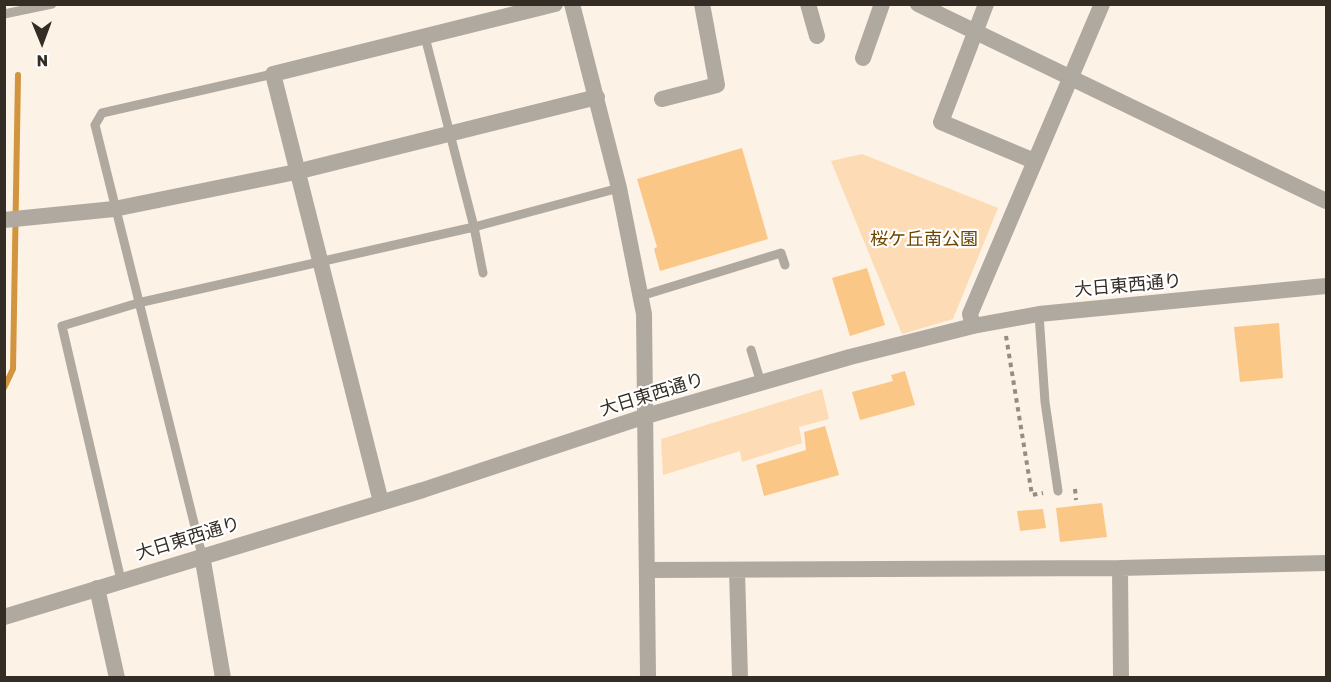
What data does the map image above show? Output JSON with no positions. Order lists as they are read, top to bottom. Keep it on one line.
{"streets":{"street":["大日東西通り"]},"parks":["桜ケ丘南公園"],"north":"bottom"}
